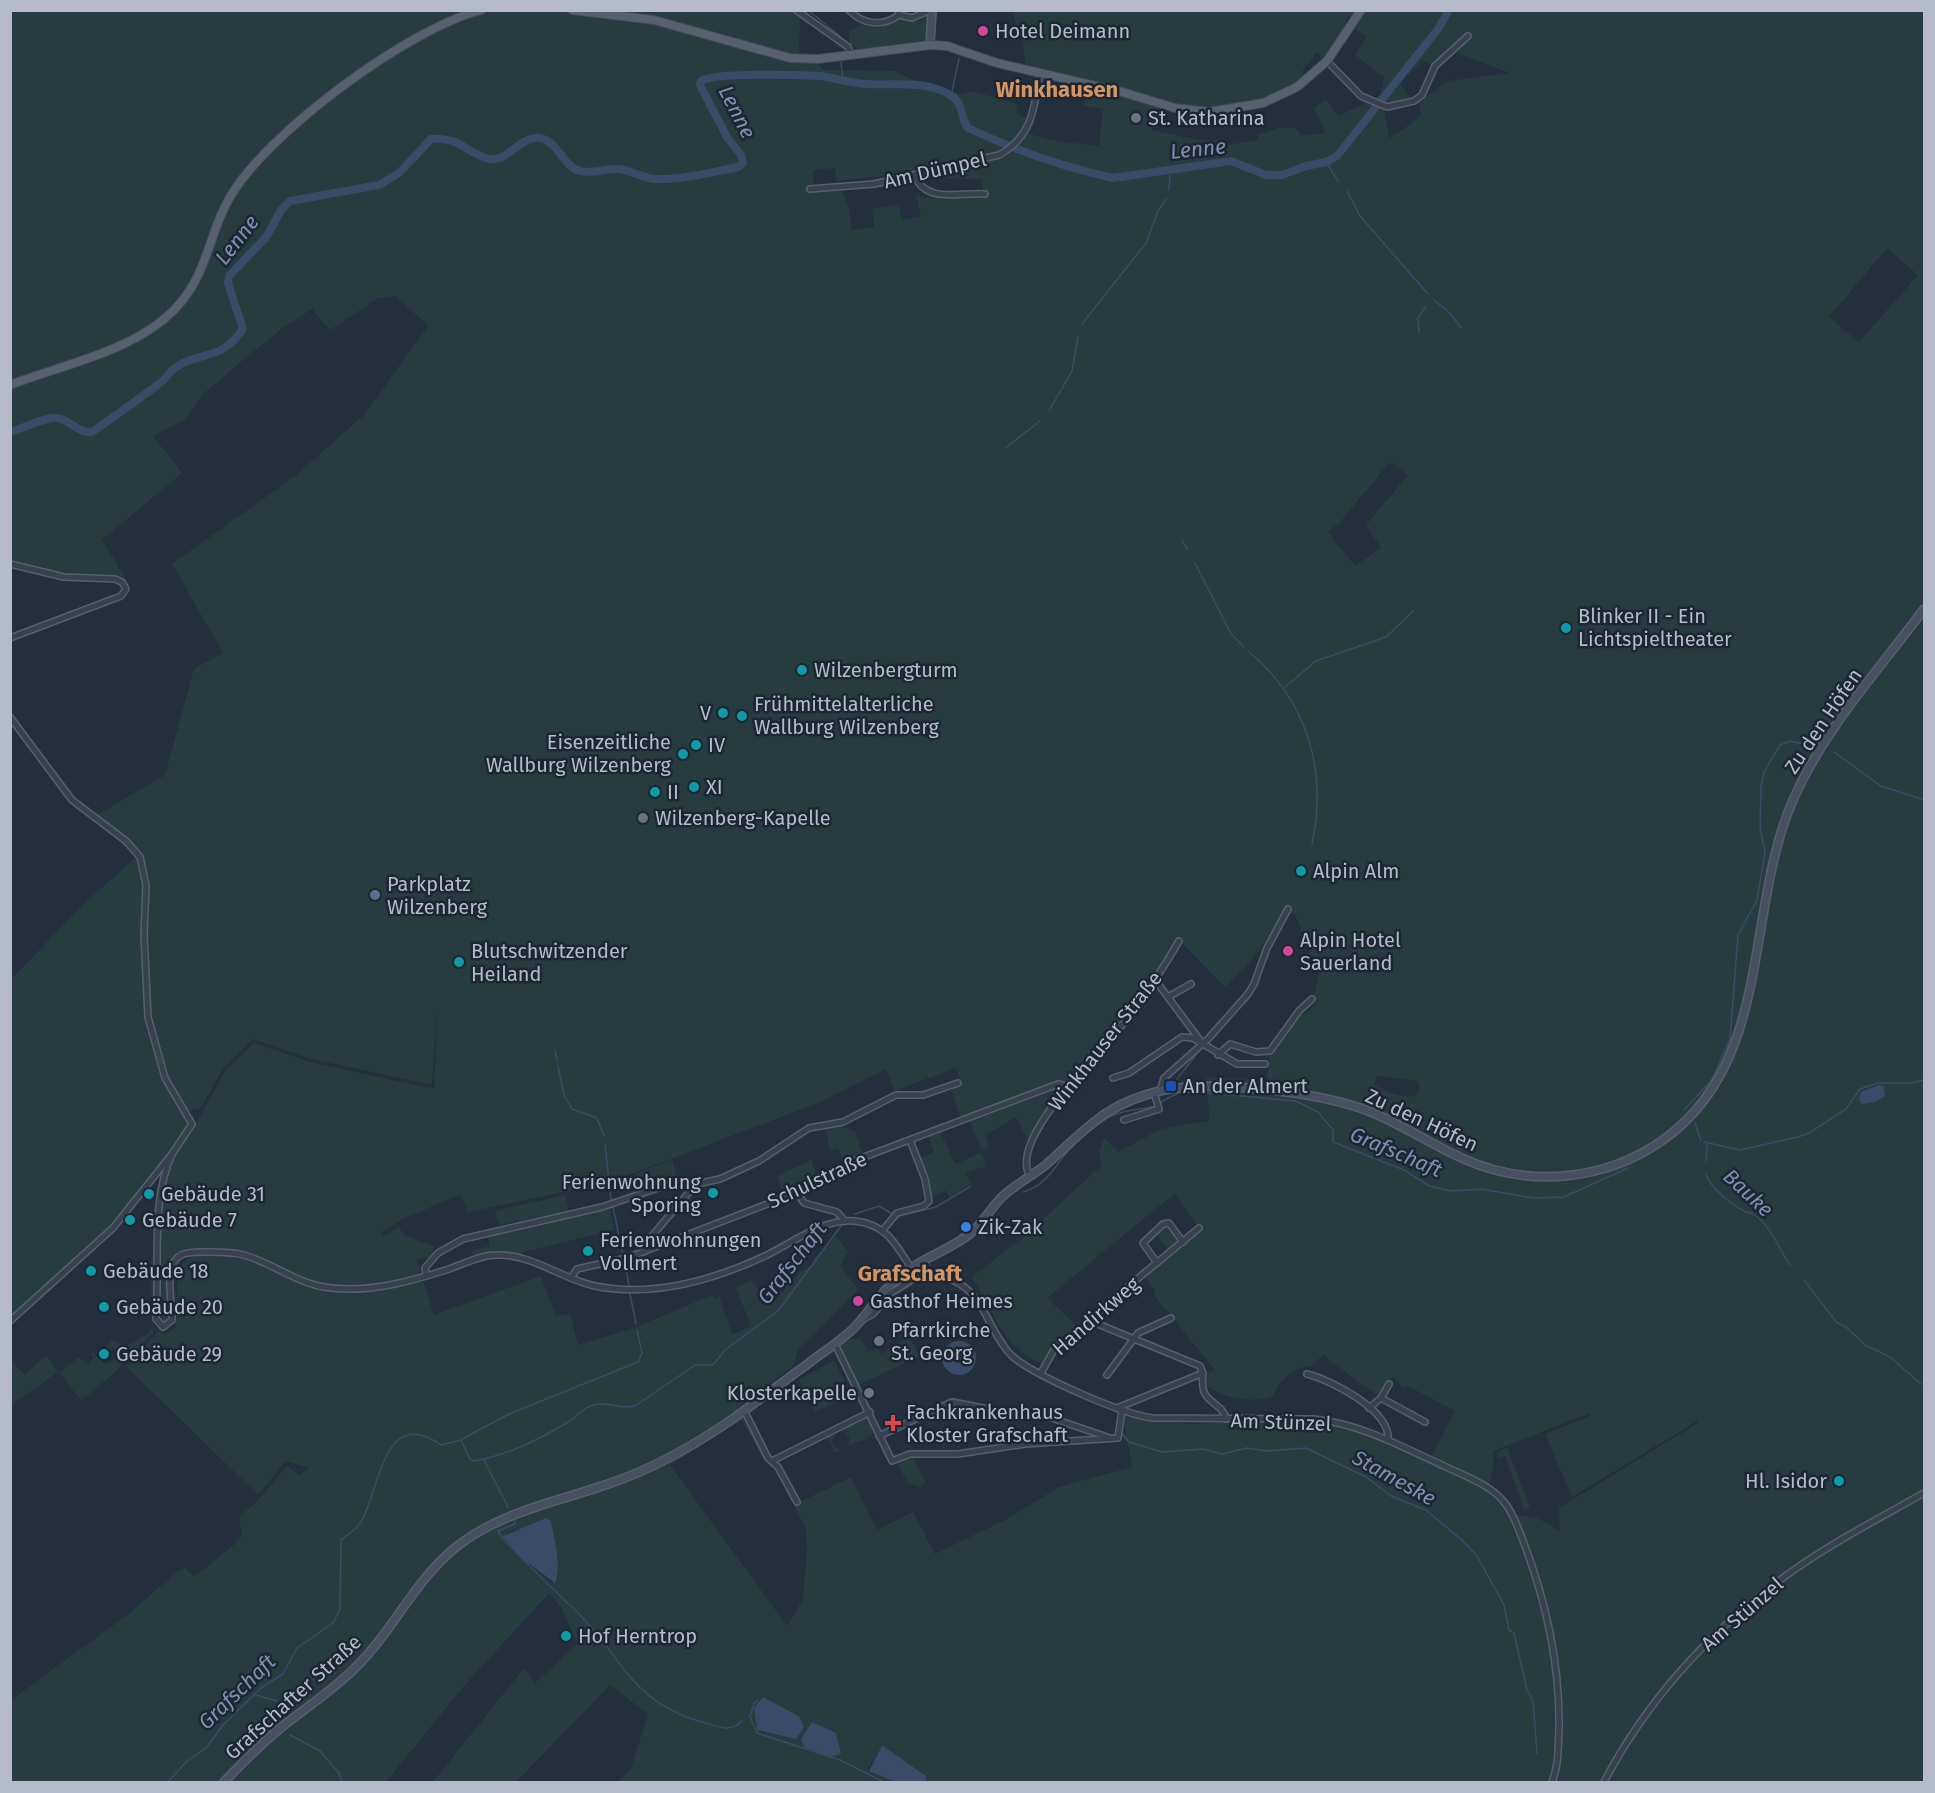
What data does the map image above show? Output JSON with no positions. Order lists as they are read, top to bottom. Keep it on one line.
{"streets":{"street":["Am Dümpel","Zu den Höfen","Winkhauser Straße","Schulstraße","Handirkweg","Am Stünzel","Grafschafter Straße"]},"crossings":[["Zu den Höfen","Winkhauser Straße"],["Zu den Höfen","Grafschafter Straße"],["Winkhauser Straße","Schulstraße"],["Handirkweg","Am Stünzel"]],"districts":["Winkhausen","Grafschaft"],"water":["Lenne","Grafschaft","Bauke","Stameske"],"places":{"other":["Hotel Deimann","St. Katharina","Blinker II - Ein Lichtspieltheater","Wilzenbergturm","V","Frühmittelalterliche Wallburg Wilzenberg","IV","Eisenzeitliche Wallburg Wilzenberg","XI","II","Wilzenberg-Kapelle","Alpin Alm","Parkplatz Wilzenberg","Alpin Hotel Sauerland","Blutschwitzender Heiland","Ferienwohnung Sporing","Gebäude 31","Gebäude 7","Zik-Zak","Ferienwohnungen Vollmert","Gebäude 18","Gasthof Heimes","Gebäude 20","Pfarrkirche St. Georg","Gebäude 29","Klosterkapelle","Hl. Isidor","Hof Herntrop"],"transit":["An der Almert"],"health":["Fachkrankenhaus Kloster Grafschaft"]}}
